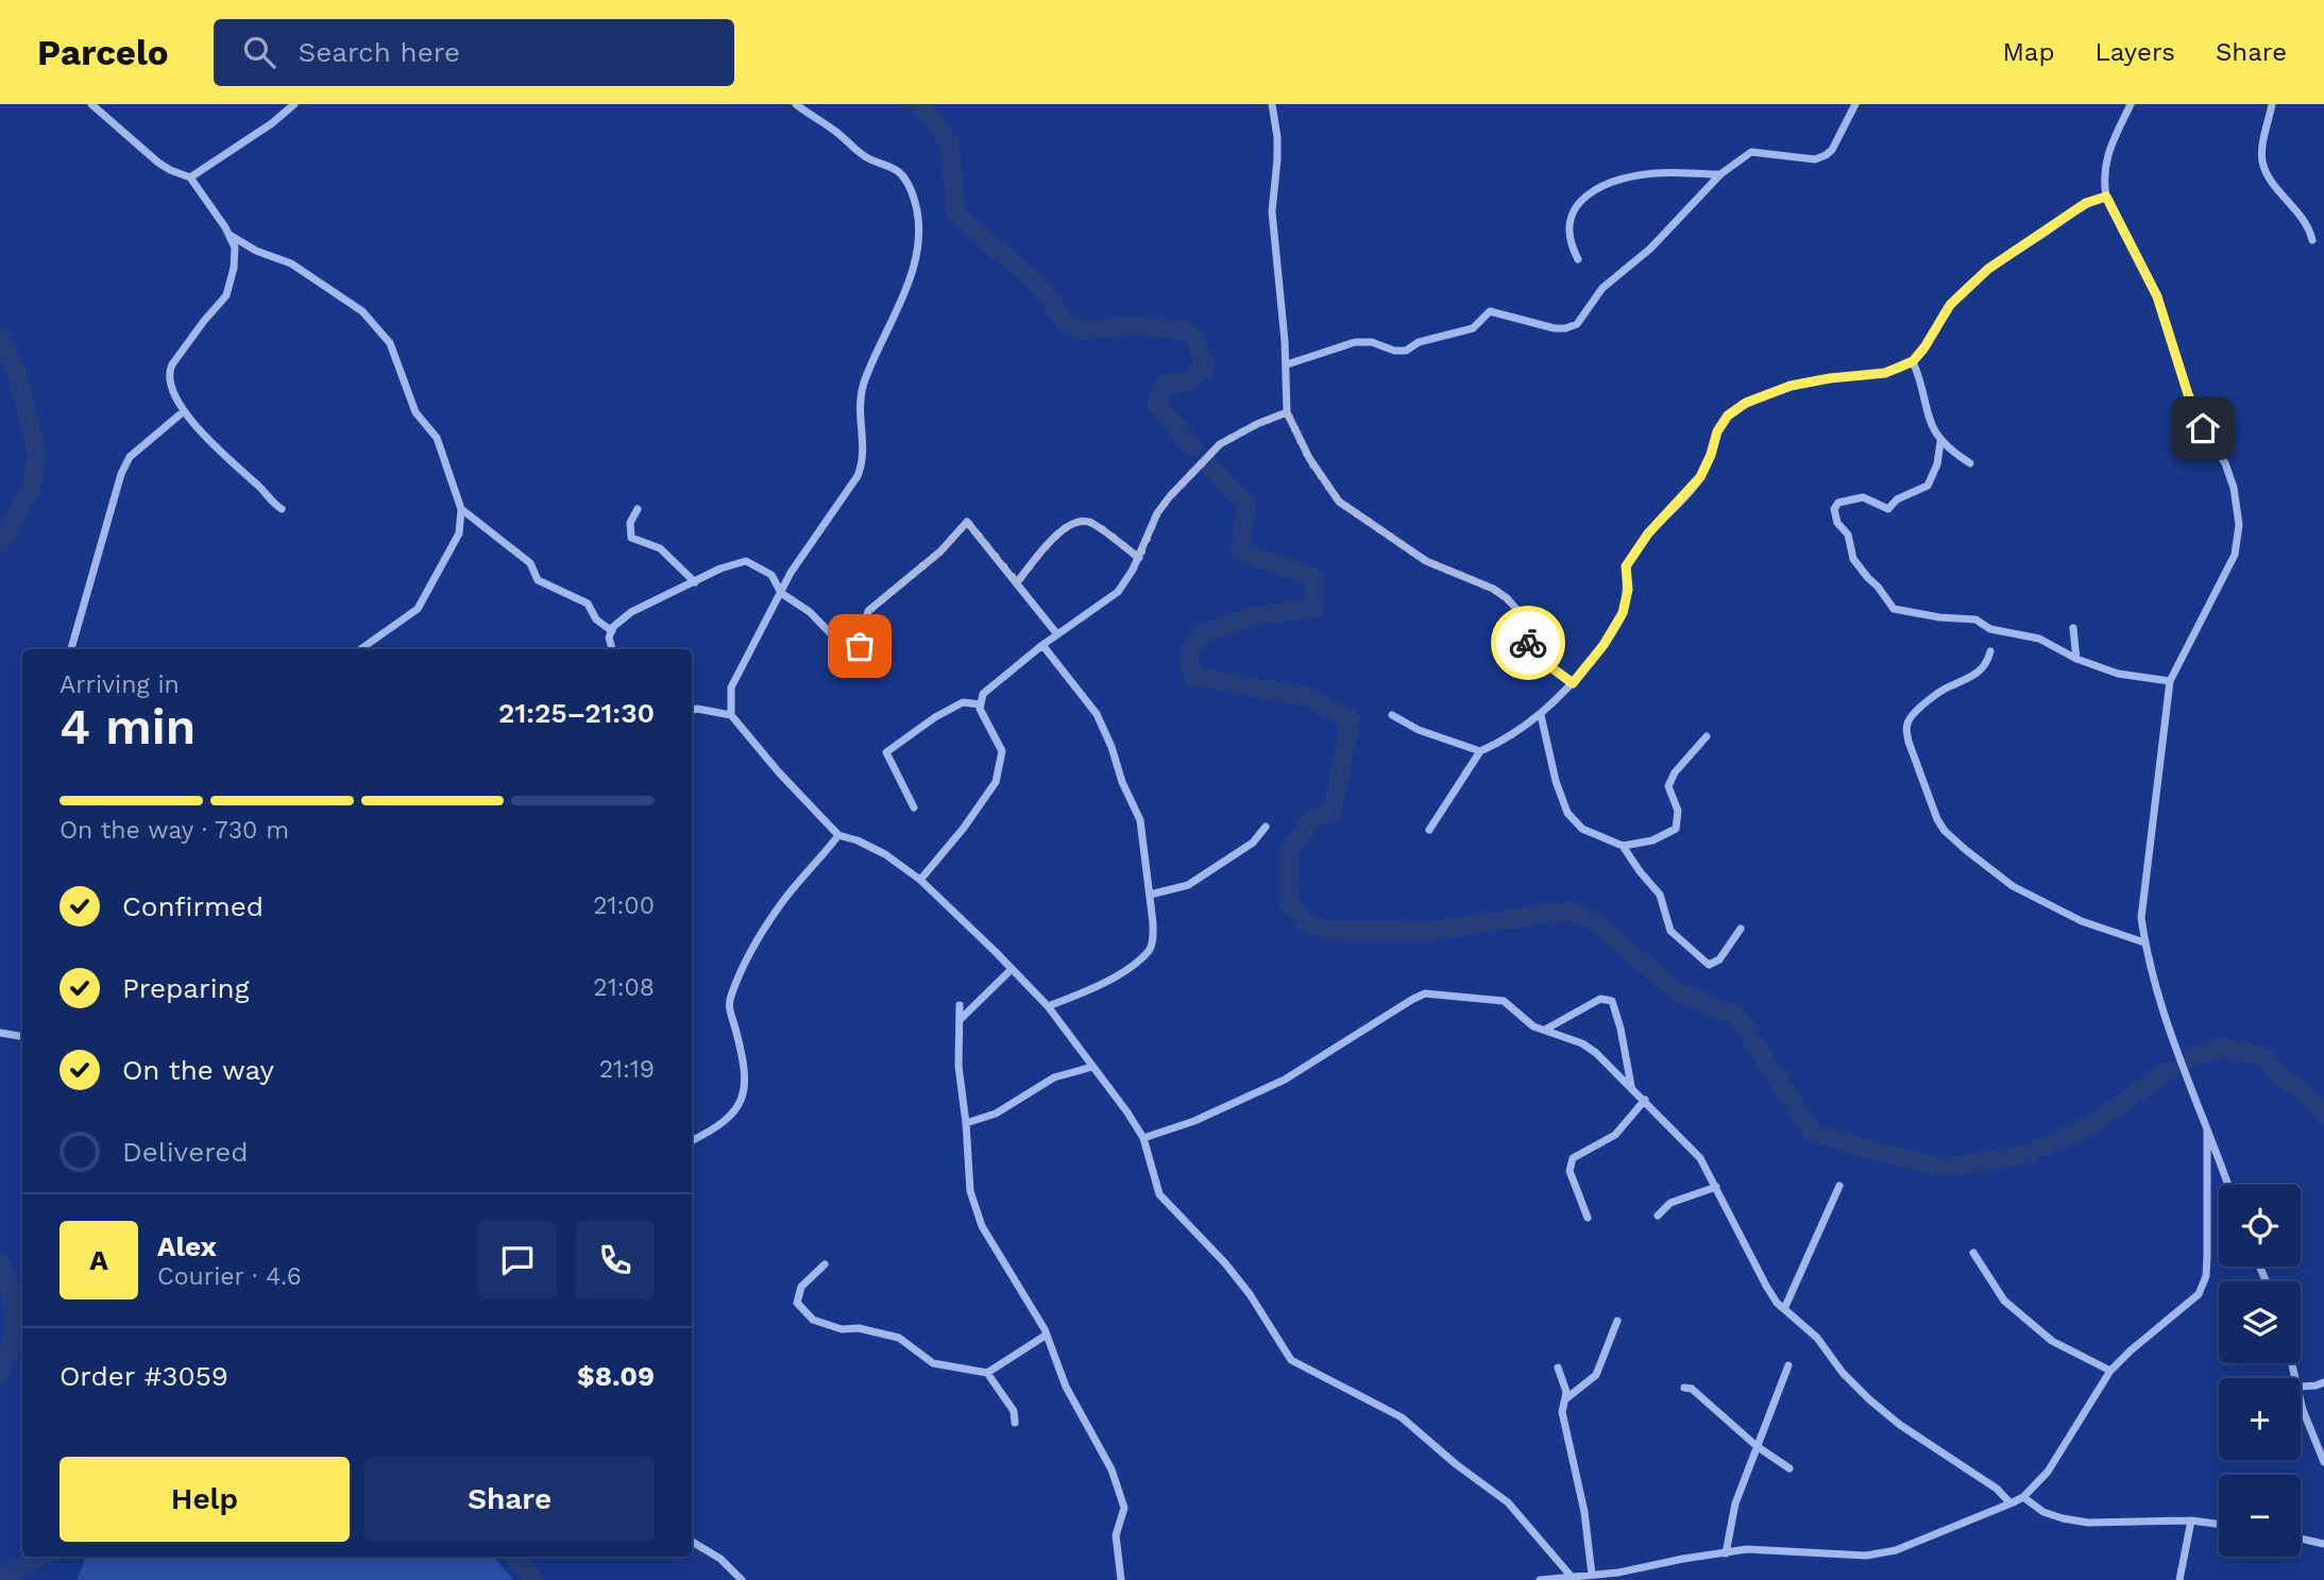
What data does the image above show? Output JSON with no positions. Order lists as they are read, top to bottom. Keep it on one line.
{"page":{"header":"Parcelo","search":"Search here","nav":["Map","Layers","Share"],"heading":["4 min","Arriving in","21:25–21:30"],"panel":["Alex","Courier · 4.6","Order #3059","$8.09"],"bar":"On the way · 730 m","list":[["Confirmed","21:00"],["Preparing","21:08"],["On the way","21:19"],"Delivered"],"map_buttons":["+","−"],"round":"A","buttons":["Help","Share"]}}
